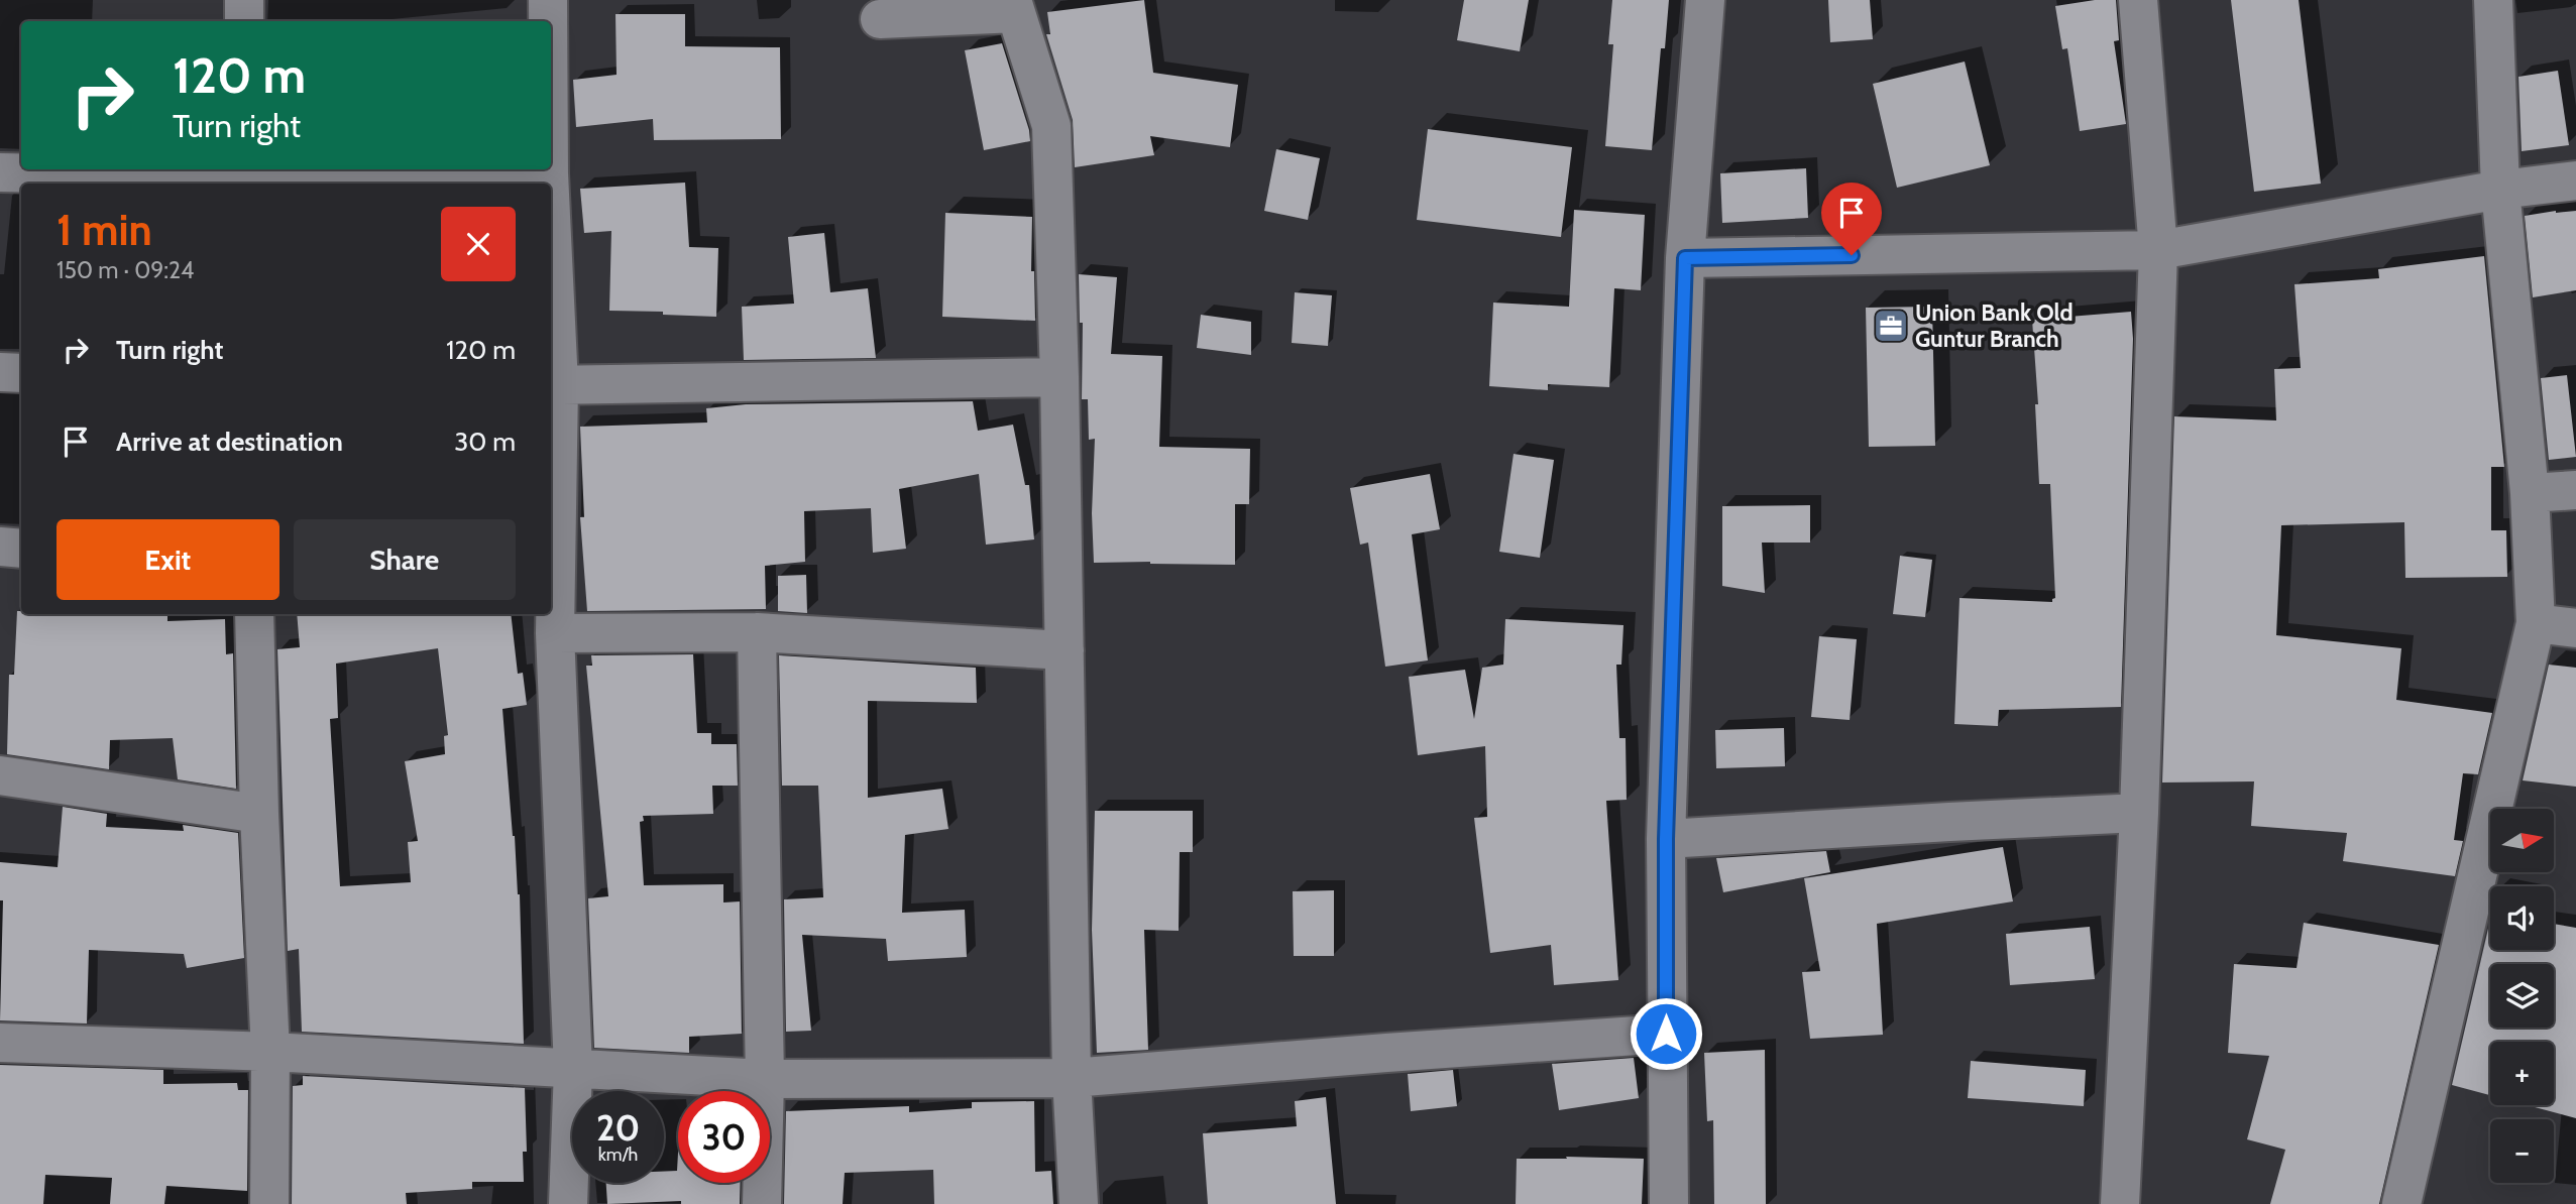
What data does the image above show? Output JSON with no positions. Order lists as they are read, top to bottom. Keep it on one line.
{"places":{"office":["Union Bank Old Guntur Branch"]},"north":"right","page":{"turn":["120 m","Turn right"],"heading":["1 min","150 m · 09:24"],"list":[{"name":"Turn right","value":"120 m"},{"name":"Arrive at destination","value":"30 m"}],"buttons":["Exit","Share"],"map_buttons":["+","−"],"speed":"20 km/h","limit":"30"}}
